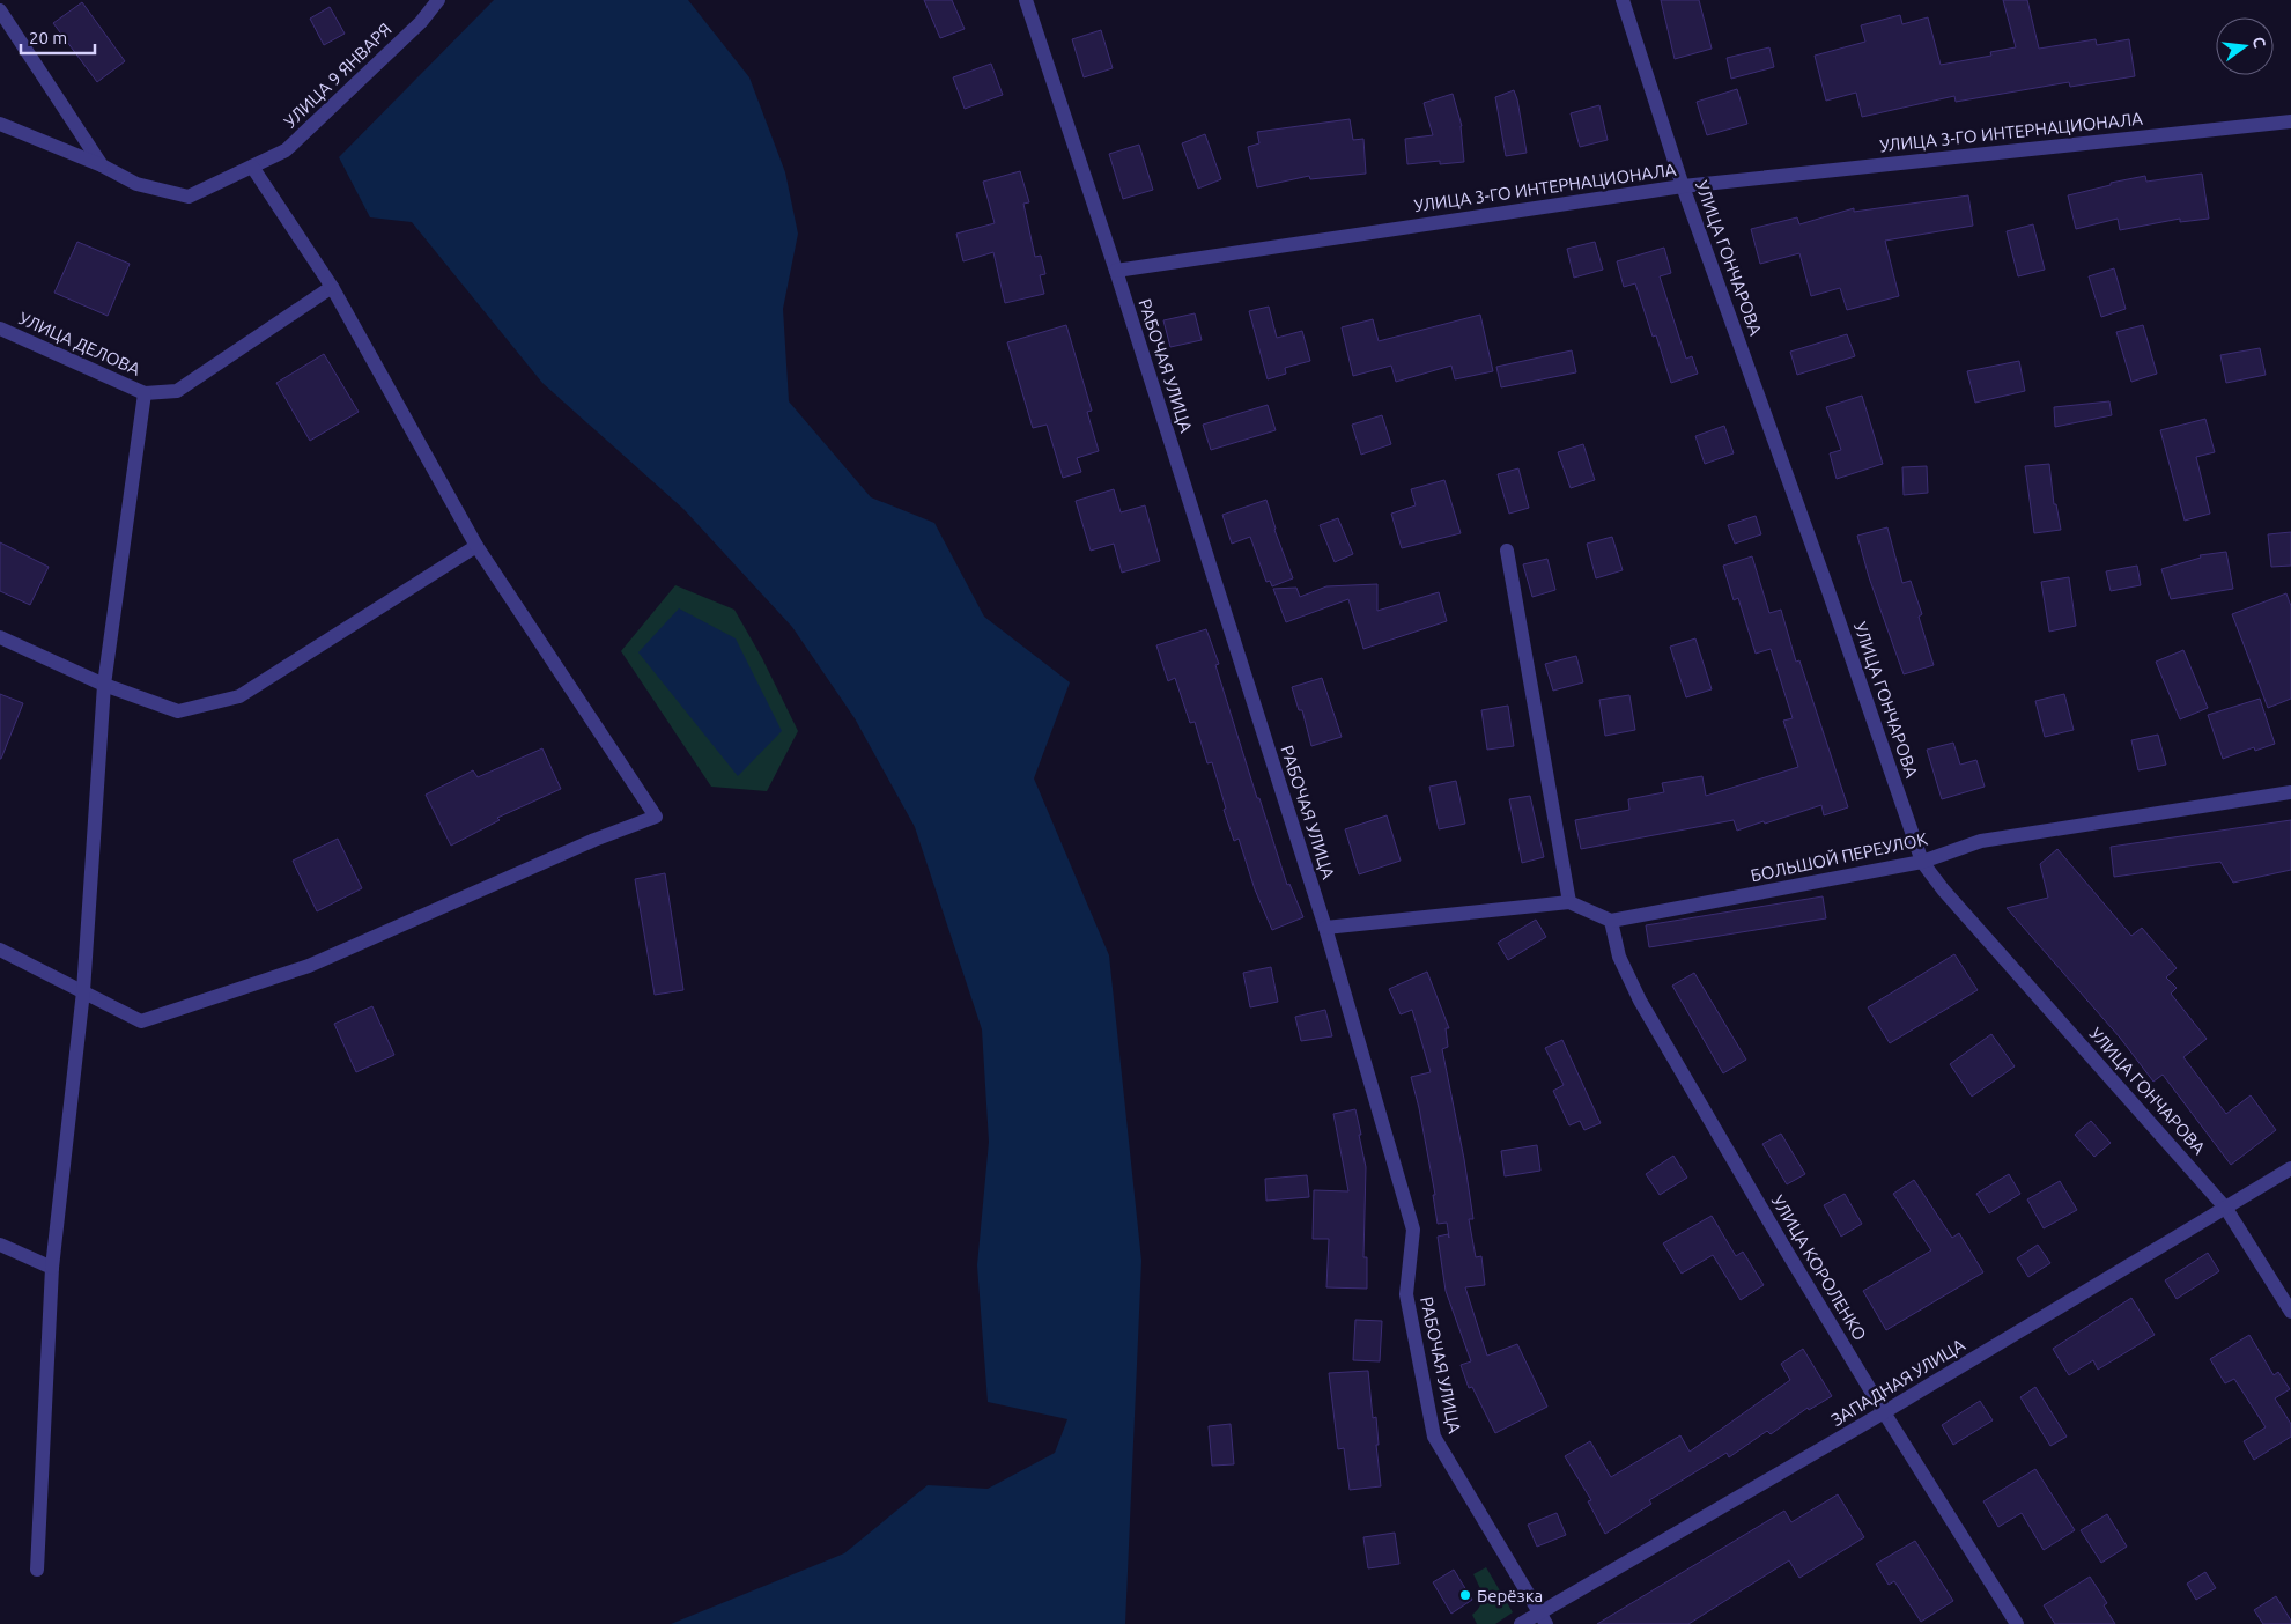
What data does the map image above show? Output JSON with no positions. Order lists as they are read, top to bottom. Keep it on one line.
{"streets":{"street":["УЛИЦА 9 ЯНВАРЯ","УЛИЦА 3-ГО ИНТЕРНАЦИОНАЛА","УЛИЦА ГОНЧАРОВА","УЛИЦА ДЕЛОВА","РАБОЧАЯ УЛИЦА","БОЛЬШОЙ ПЕРЕУЛОК","УЛИЦА КОРОЛЕНКО","ЗАПАДНАЯ УЛИЦА"]},"crossings":[["УЛИЦА 3-ГО ИНТЕРНАЦИОНАЛА","УЛИЦА ГОНЧАРОВА"],["УЛИЦА 3-ГО ИНТЕРНАЦИОНАЛА","РАБОЧАЯ УЛИЦА"],["УЛИЦА ГОНЧАРОВА","БОЛЬШОЙ ПЕРЕУЛОК"],["УЛИЦА ГОНЧАРОВА","ЗАПАДНАЯ УЛИЦА"],["РАБОЧАЯ УЛИЦА","ЗАПАДНАЯ УЛИЦА"],["БОЛЬШОЙ ПЕРЕУЛОК","УЛИЦА КОРОЛЕНКО"],["УЛИЦА КОРОЛЕНКО","ЗАПАДНАЯ УЛИЦА"]],"places":["Берёзка"],"scale_bar":"20 m","north":"right"}
